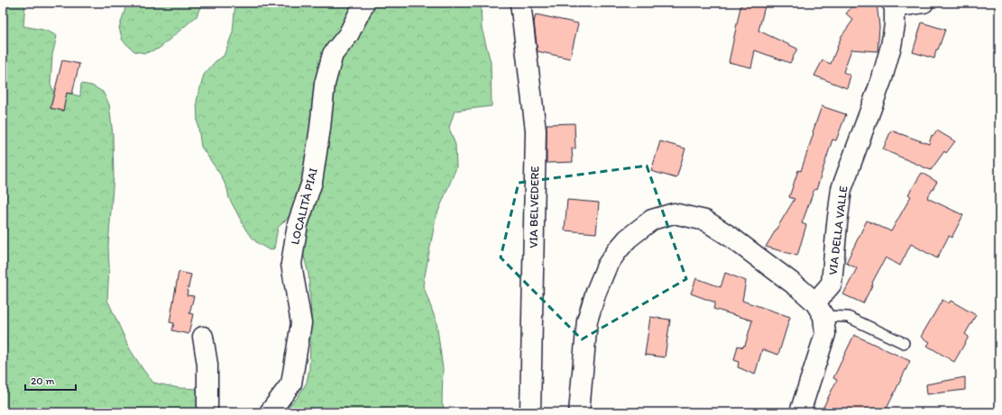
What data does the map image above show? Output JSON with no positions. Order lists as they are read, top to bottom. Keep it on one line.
{"streets":{"street":["LOCALITÀ PIAI","VIA BELVEDERE","VIA DELLA VALLE"]},"scale_bar":"20 m"}
